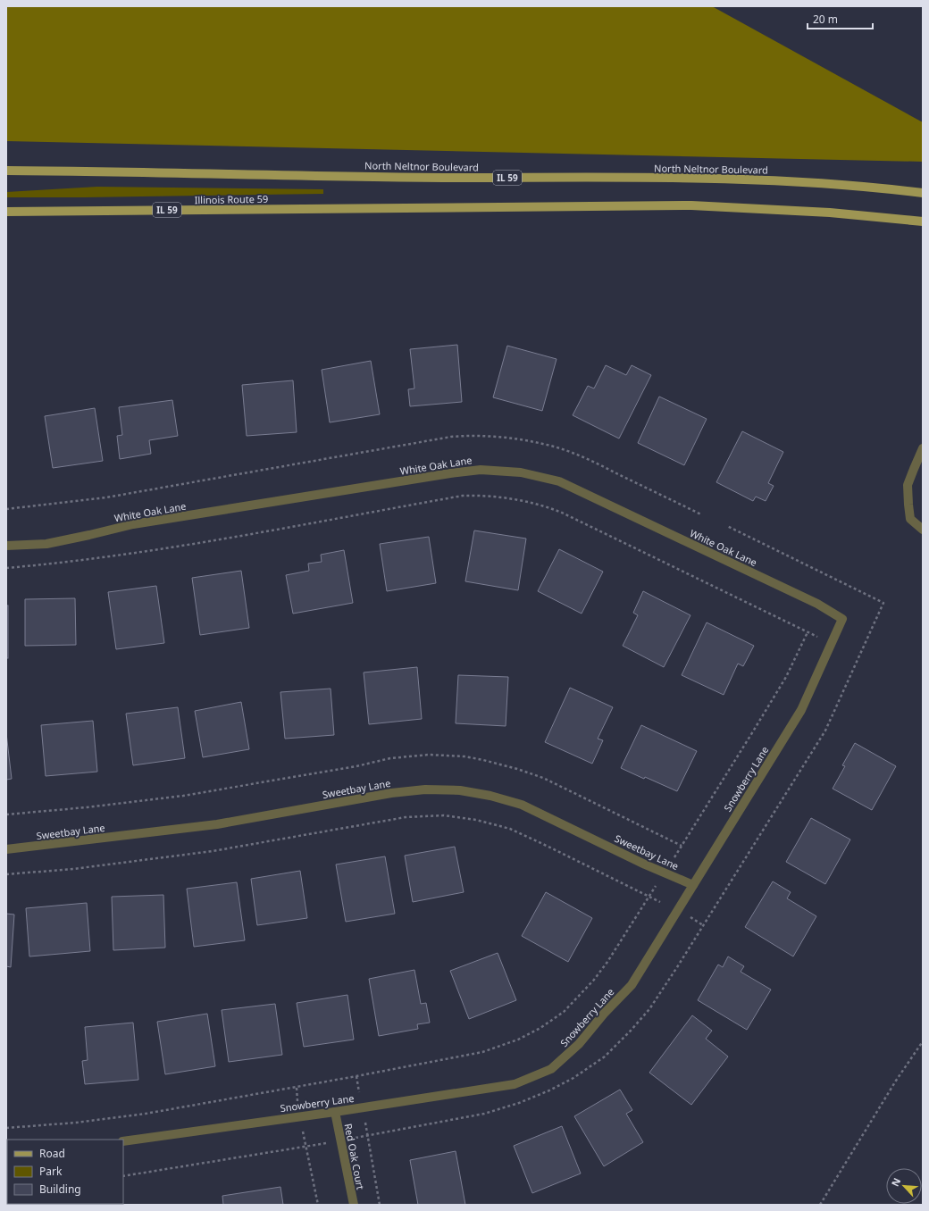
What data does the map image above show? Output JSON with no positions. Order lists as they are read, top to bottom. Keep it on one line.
{"streets":{"main road":["North Neltnor Boulevard","IL 59","Illinois Route 59"],"street":["White Oak Lane","Snowberry Lane","Sweetbay Lane","Red Oak Court"]},"crossings":[["White Oak Lane","Snowberry Lane"],["Snowberry Lane","Sweetbay Lane"],["Snowberry Lane","Red Oak Court"]],"legend":["Road","Park","Building"],"scale_bar":"20 m","north":"top left"}
